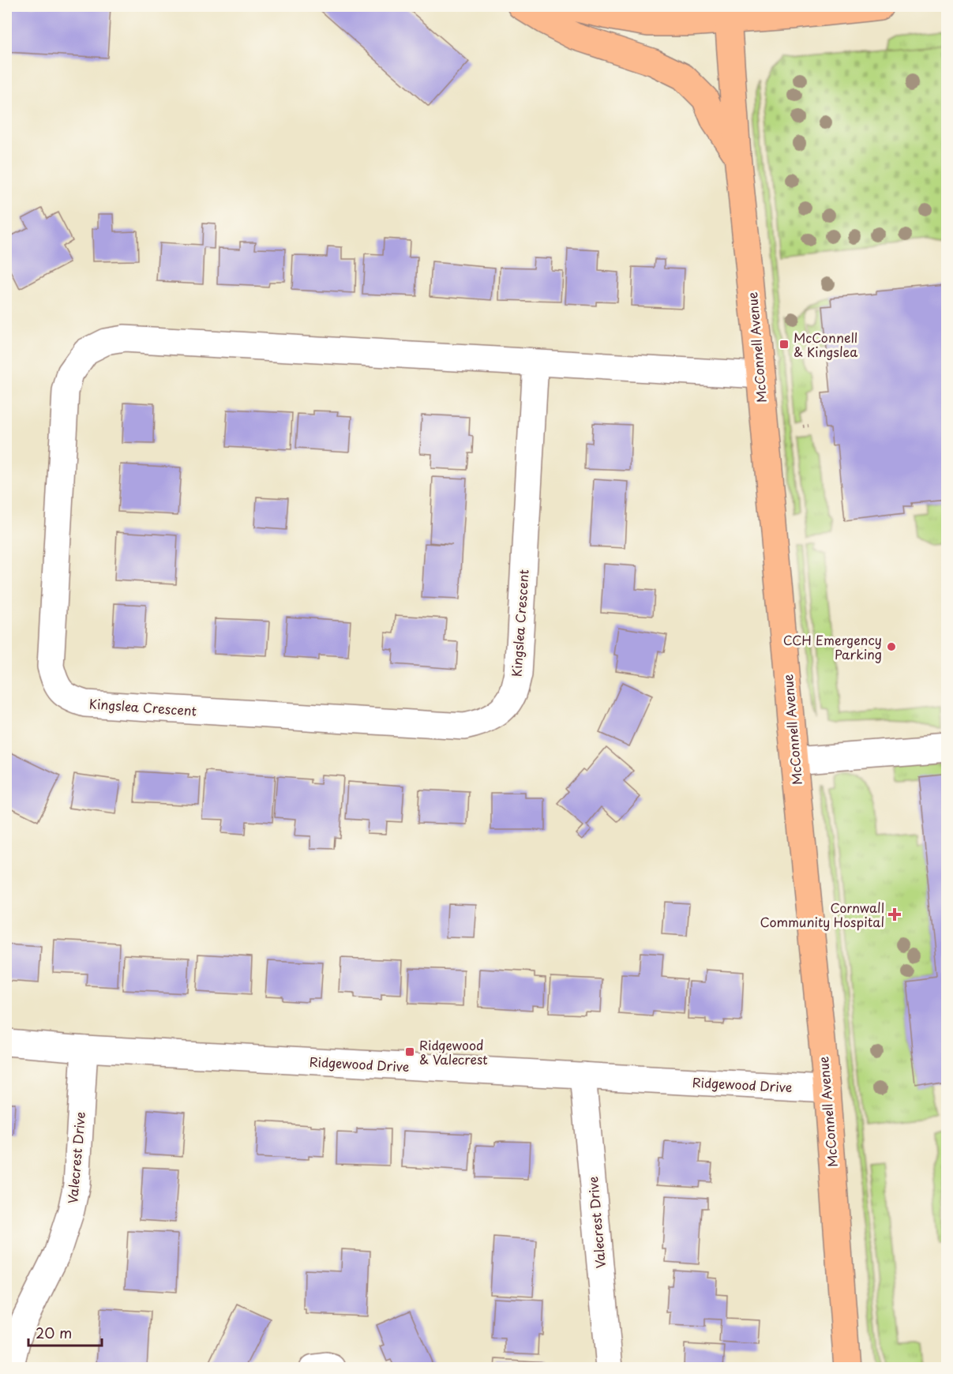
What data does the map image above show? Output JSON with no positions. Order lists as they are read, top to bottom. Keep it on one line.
{"streets":{"main road":["McConnell Avenue"],"street":["Kingslea Crescent","Ridgewood Drive","Valecrest Drive"]},"crossings":[["McConnell Avenue","Kingslea Crescent"],["McConnell Avenue","Ridgewood Drive"],["Ridgewood Drive","Valecrest Drive"]],"places":{"transit":["McConnell & Kingslea","Ridgewood & Valecrest"],"other":["CCH Emergency Parking"],"health":["Cornwall Community Hospital"]},"scale_bar":"20 m"}
